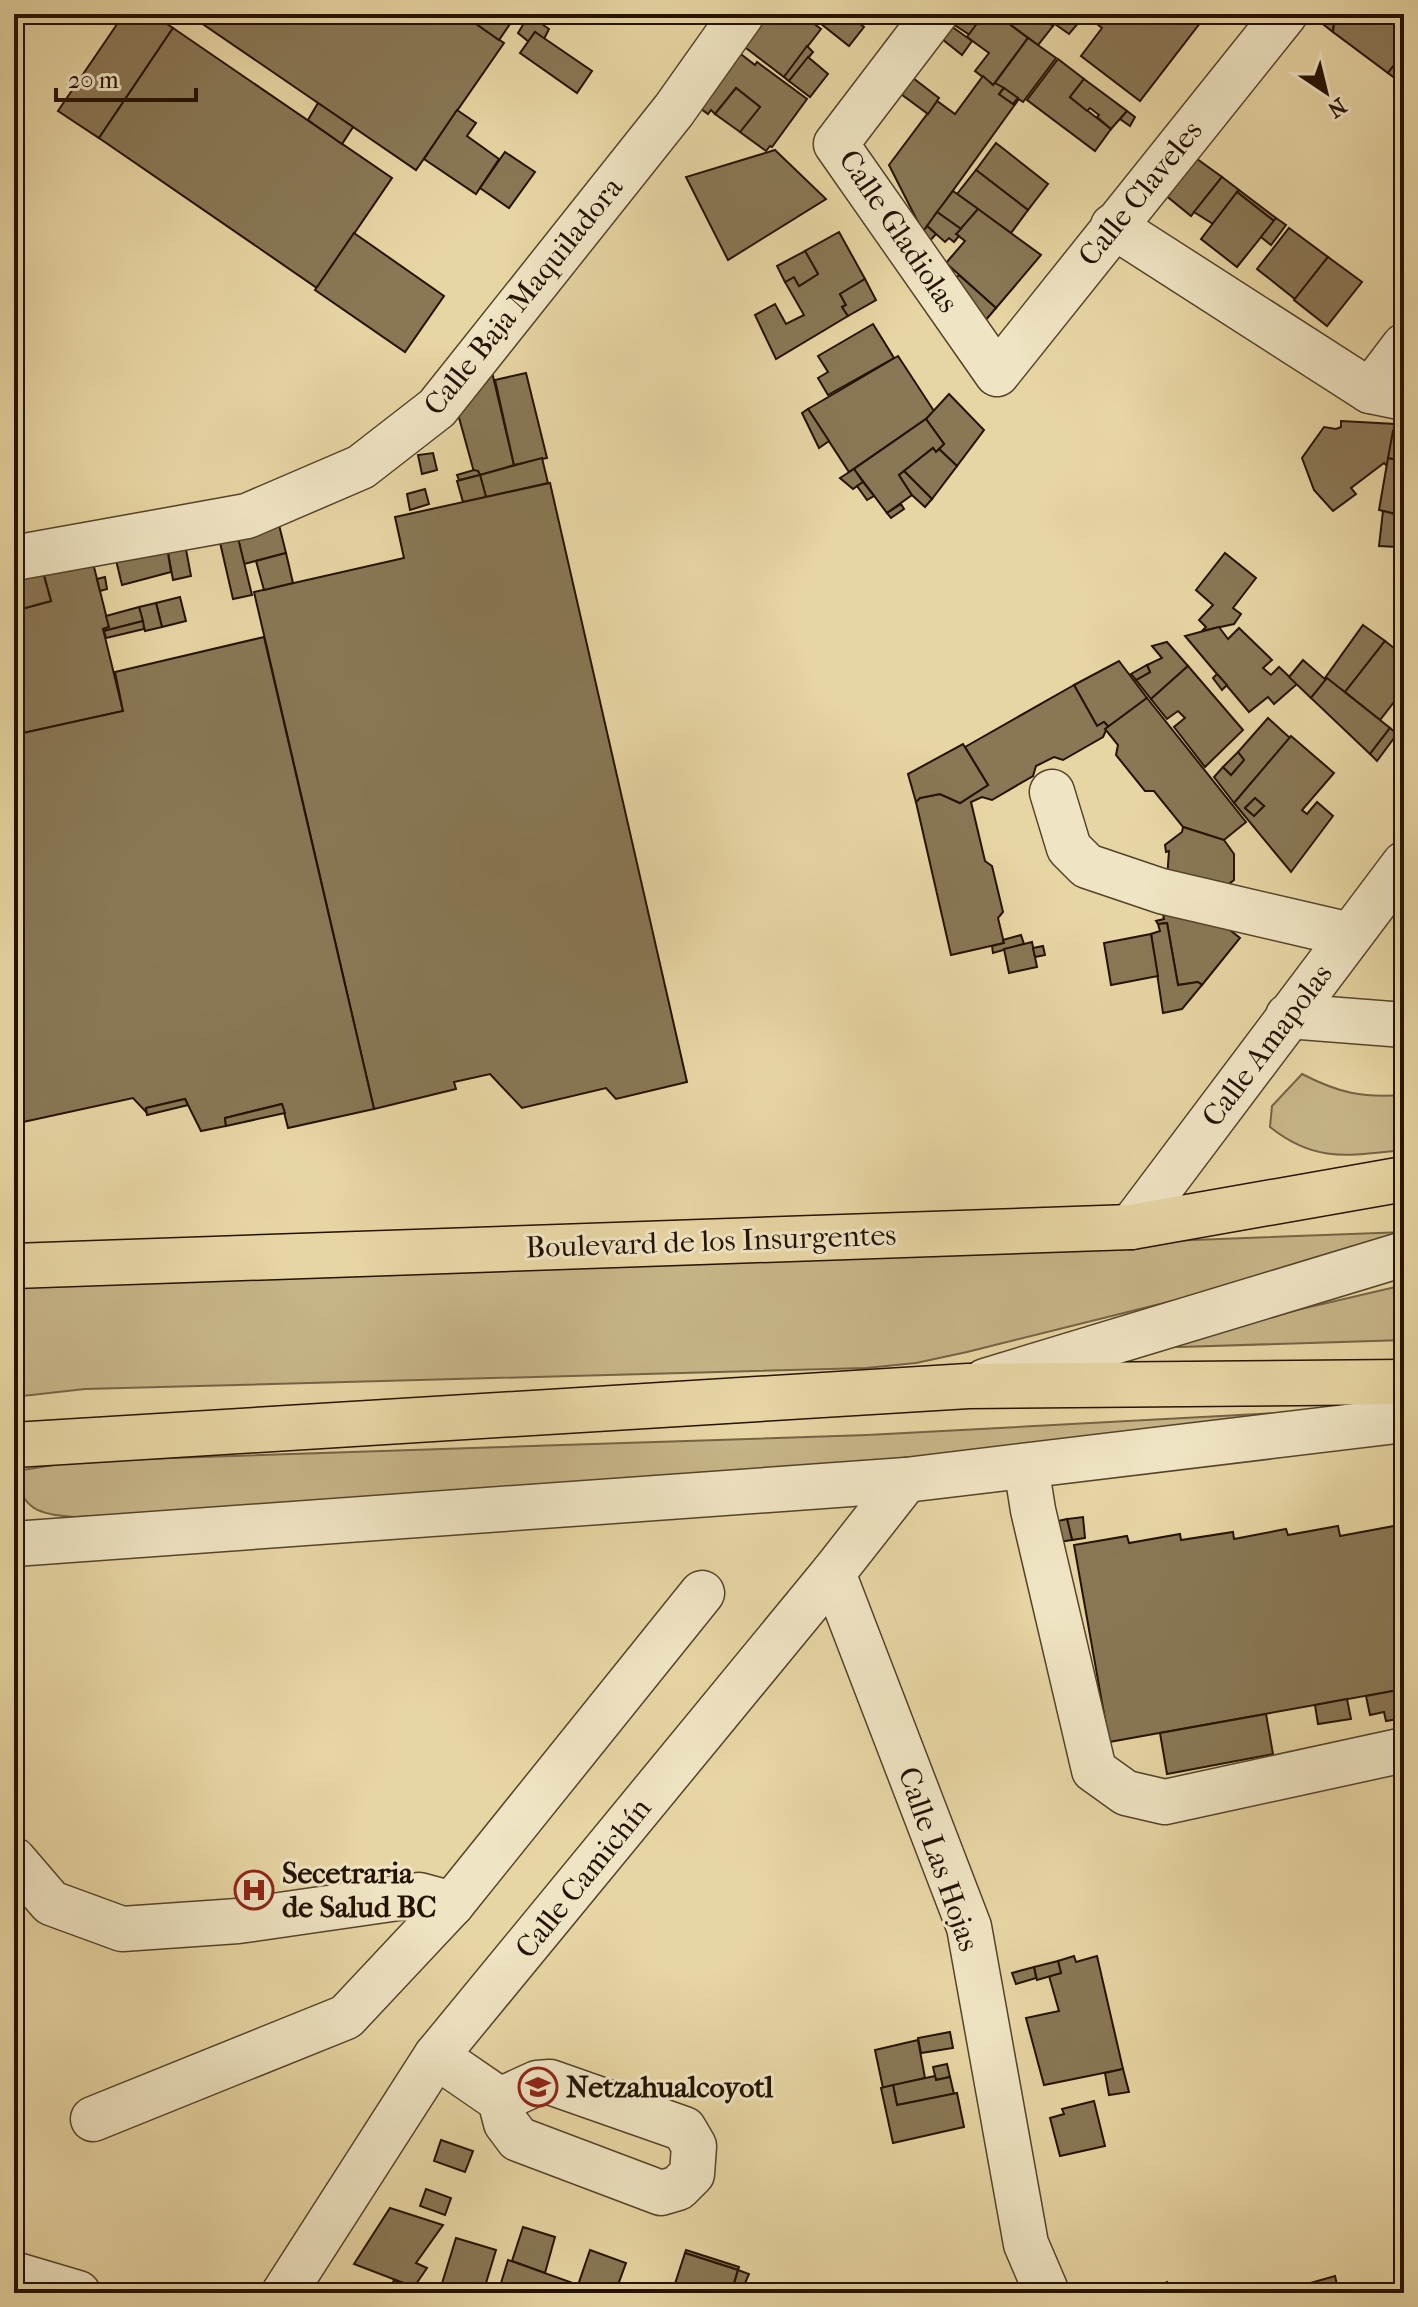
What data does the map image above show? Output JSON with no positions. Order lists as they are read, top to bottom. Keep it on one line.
{"streets":{"main road":["Boulevard de los Insurgentes"],"street":["Calle Claveles","Calle Gladiolas","Calle Baja Maquiladora","Calle Amapolas","Calle Las Hojas","Calle Camichín"]},"crossings":[["Calle Claveles","Calle Gladiolas"],["Calle Amapolas","Boulevard de los Insurgentes"],["Calle Las Hojas","Calle Camichín"]],"places":{"hospital":["Secetraria de Salud BC"],"school or university":["Netzahualcoyotl"]},"scale_bar":"20 m","north":"bottom right"}
